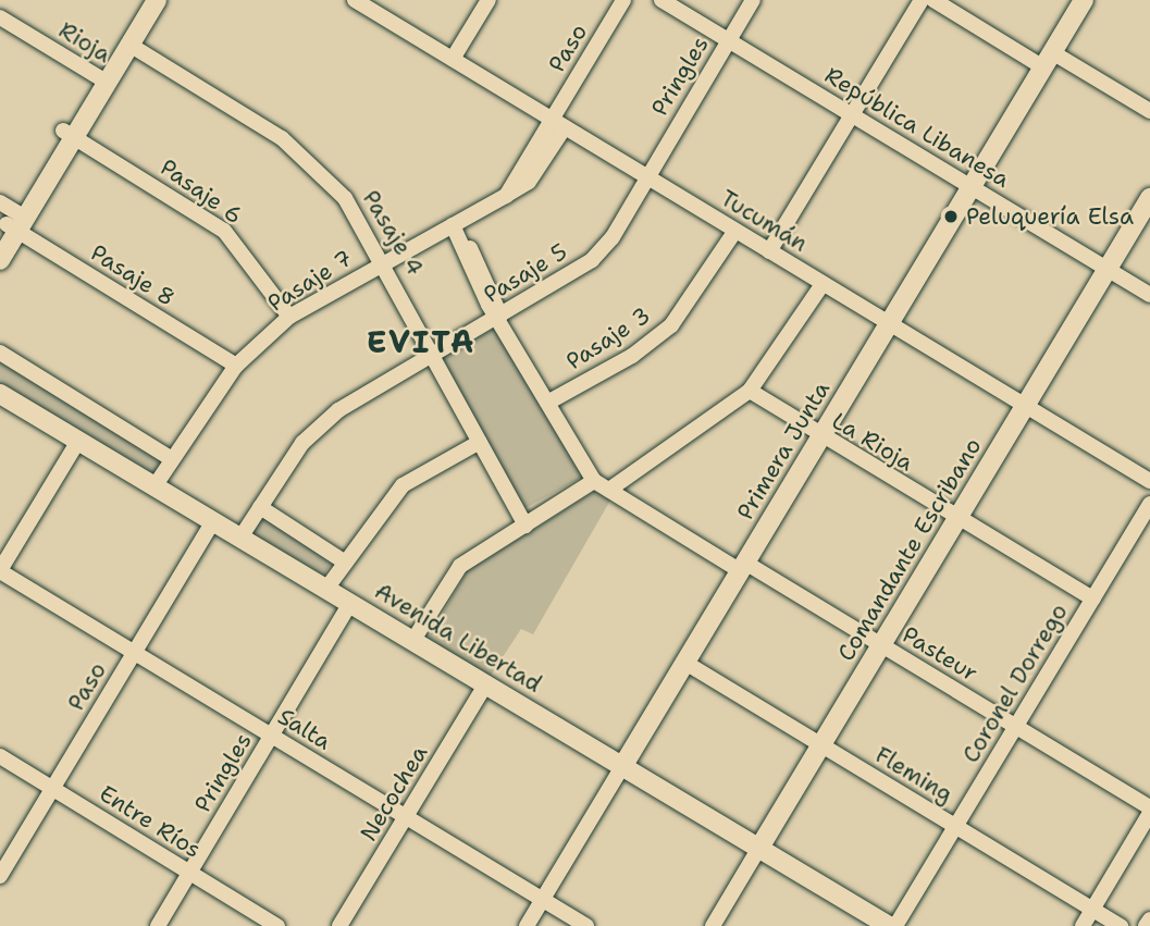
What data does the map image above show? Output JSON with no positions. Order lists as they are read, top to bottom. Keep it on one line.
{"streets":{"main road":["Primera Junta","Comandante Escribano","Avenida Libertad"],"street":["Rioja","Paso","Pringles","República Libanesa","Pasaje 6","Tucumán","Pasaje 4","Pasaje 5","Pasaje 8","Pasaje 7","Pasaje 3","La Rioja","Pasteur","Coronel Dorrego","Salta","Fleming","Necochea","Entre Ríos"]},"crossings":[["Paso","Tucumán"],["Paso","Pasaje 7"],["Paso","Avenida Libertad"],["Paso","Salta"],["Paso","Entre Ríos"],["Pringles","República Libanesa"],["Pringles","Tucumán"],["Pringles","Pasaje 5"],["Pringles","Avenida Libertad"],["Pringles","Salta"],["Pringles","Entre Ríos"],["República Libanesa","Primera Junta"],["República Libanesa","Comandante Escribano"],["Pasaje 6","Pasaje 7"],["Tucumán","Pasaje 5"],["Tucumán","Pasaje 7"],["Tucumán","Pasaje 3"],["Tucumán","Primera Junta"],["Tucumán","Comandante Escribano"],["Pasaje 4","Pasaje 5"],["Pasaje 4","Pasaje 7"],["Pasaje 5","Avenida Libertad"],["Pasaje 8","Pasaje 7"],["Pasaje 7","Avenida Libertad"],["La Rioja","Primera Junta"],["La Rioja","Comandante Escribano"],["La Rioja","Coronel Dorrego"],["Primera Junta","Avenida Libertad"],["Primera Junta","Pasteur"],["Primera Junta","Salta"],["Primera Junta","Fleming"],["Comandante Escribano","Avenida Libertad"],["Comandante Escribano","Pasteur"],["Comandante Escribano","Fleming"],["Avenida Libertad","Necochea"],["Pasteur","Coronel Dorrego"],["Coronel Dorrego","Fleming"],["Salta","Necochea"]],"districts":["EVITA"],"places":["Peluquería Elsa"]}
